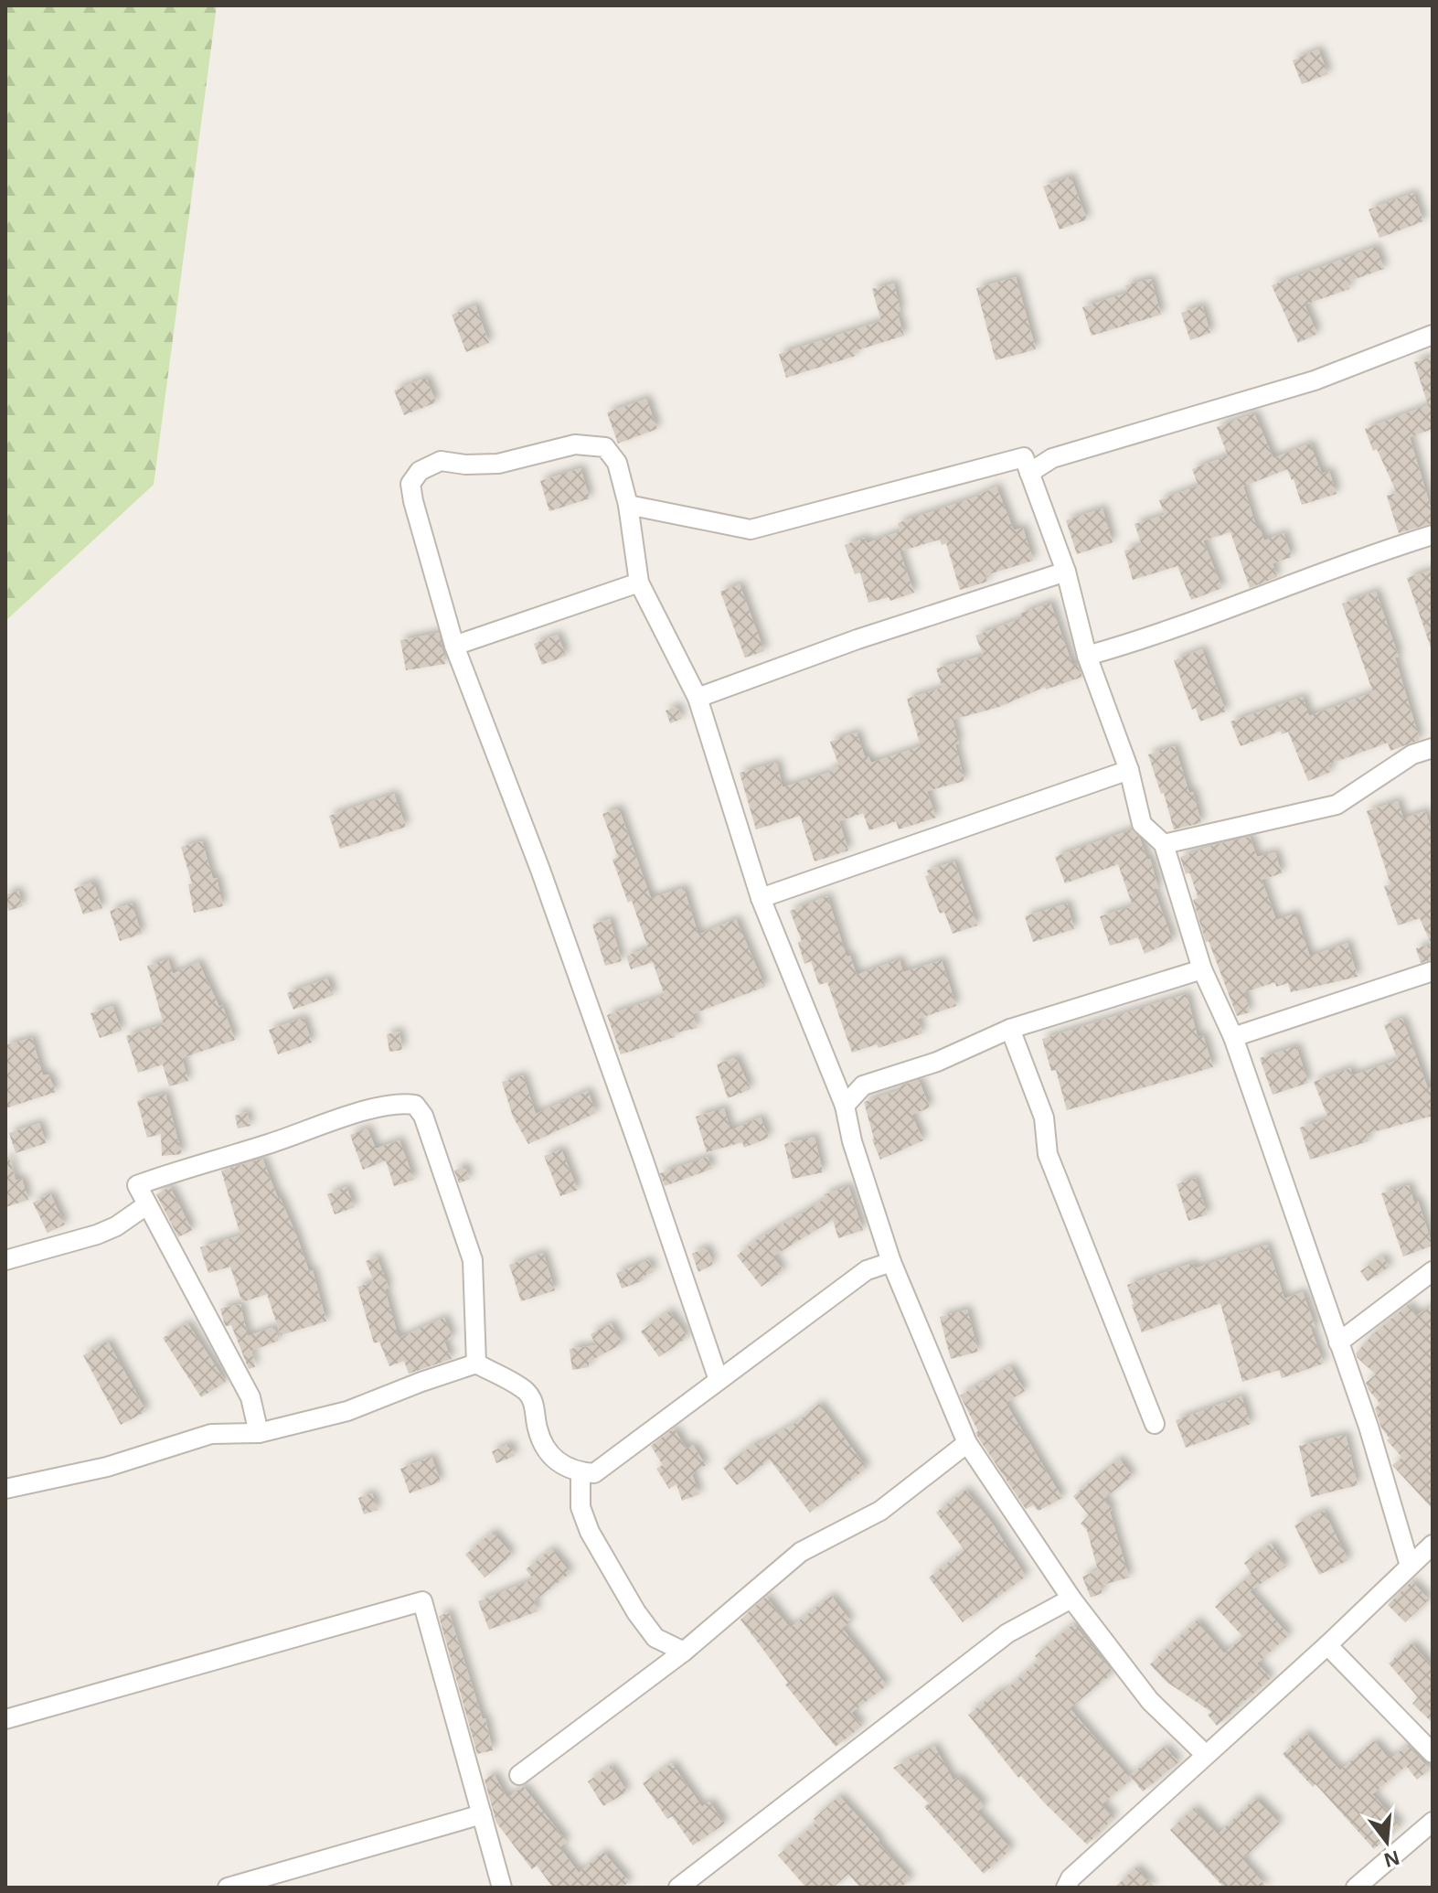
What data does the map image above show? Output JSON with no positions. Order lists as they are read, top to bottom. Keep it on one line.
{"north":"bottom"}
